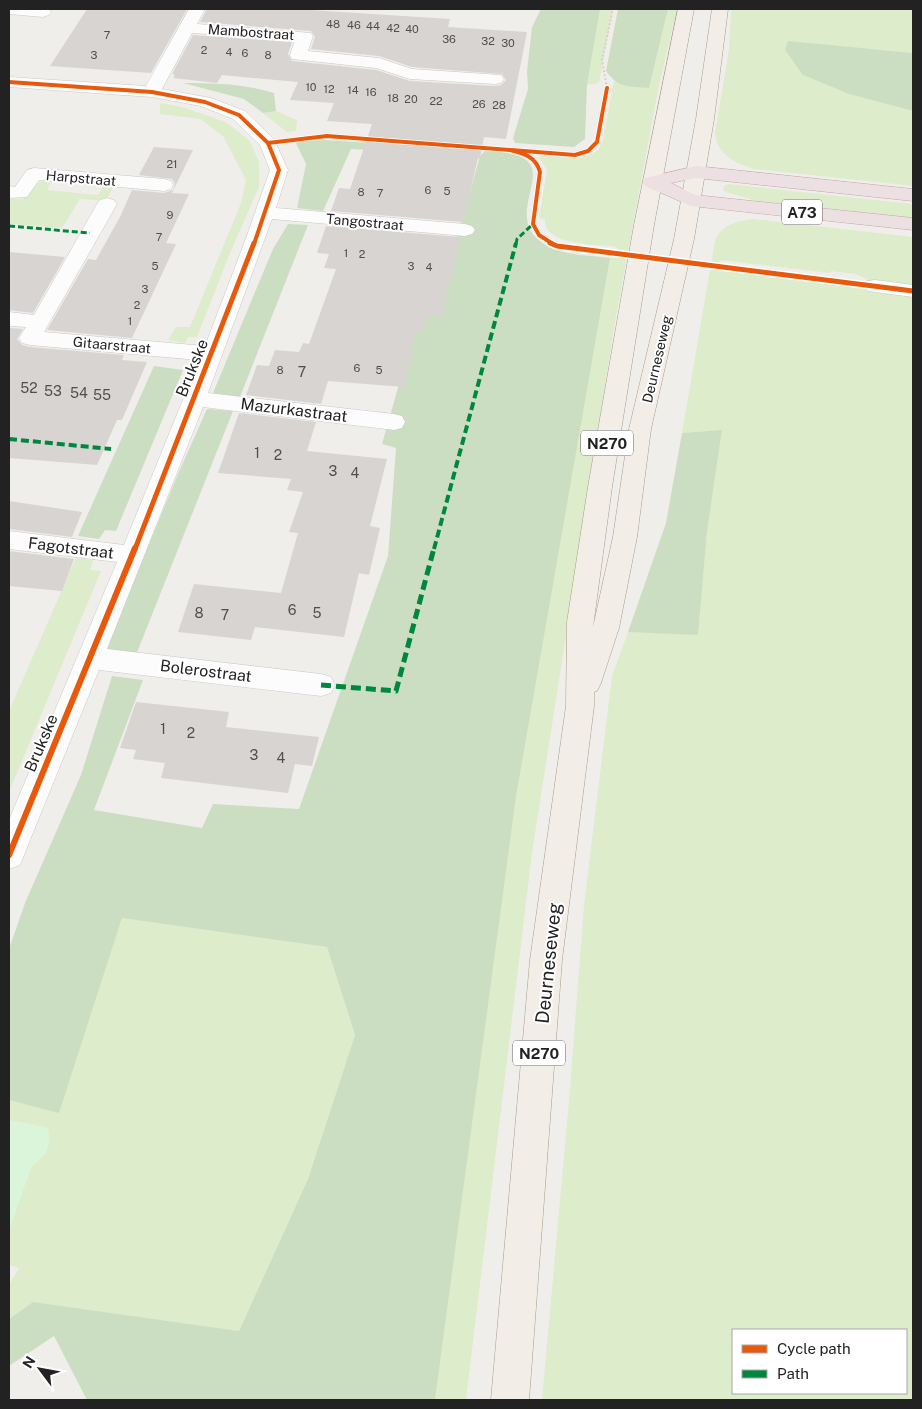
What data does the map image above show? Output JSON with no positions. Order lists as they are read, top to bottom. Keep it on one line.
{"streets":{"highway":["A73"],"main road":["Deurneseweg","N270"],"street":["Mambostraat","Harpstraat","Tangostraat","Gitaarstraat","Brukske","Mazurkastraat","Fagotstraat","Bolerostraat"]},"crossings":[["Mambostraat","Brukske"],["A73","Deurneseweg"],["Tangostraat","Brukske"],["Gitaarstraat","Brukske"],["Brukske","Mazurkastraat"],["Brukske","Fagotstraat"],["Brukske","Bolerostraat"]],"house_numbers":["48","46","44","42","40","7","36","32","30","2","4","6","3","8","10","12","14","16","18","20","22","26","28","21","6","5","8","7","9","7","1","2","5","3","4","3","2","1","6","8","5","7","52","53","54","55","1","2","3","4","6","8","5","7","1","2","3","4"],"legend":["Cycle path","Path"],"north":"top left"}
